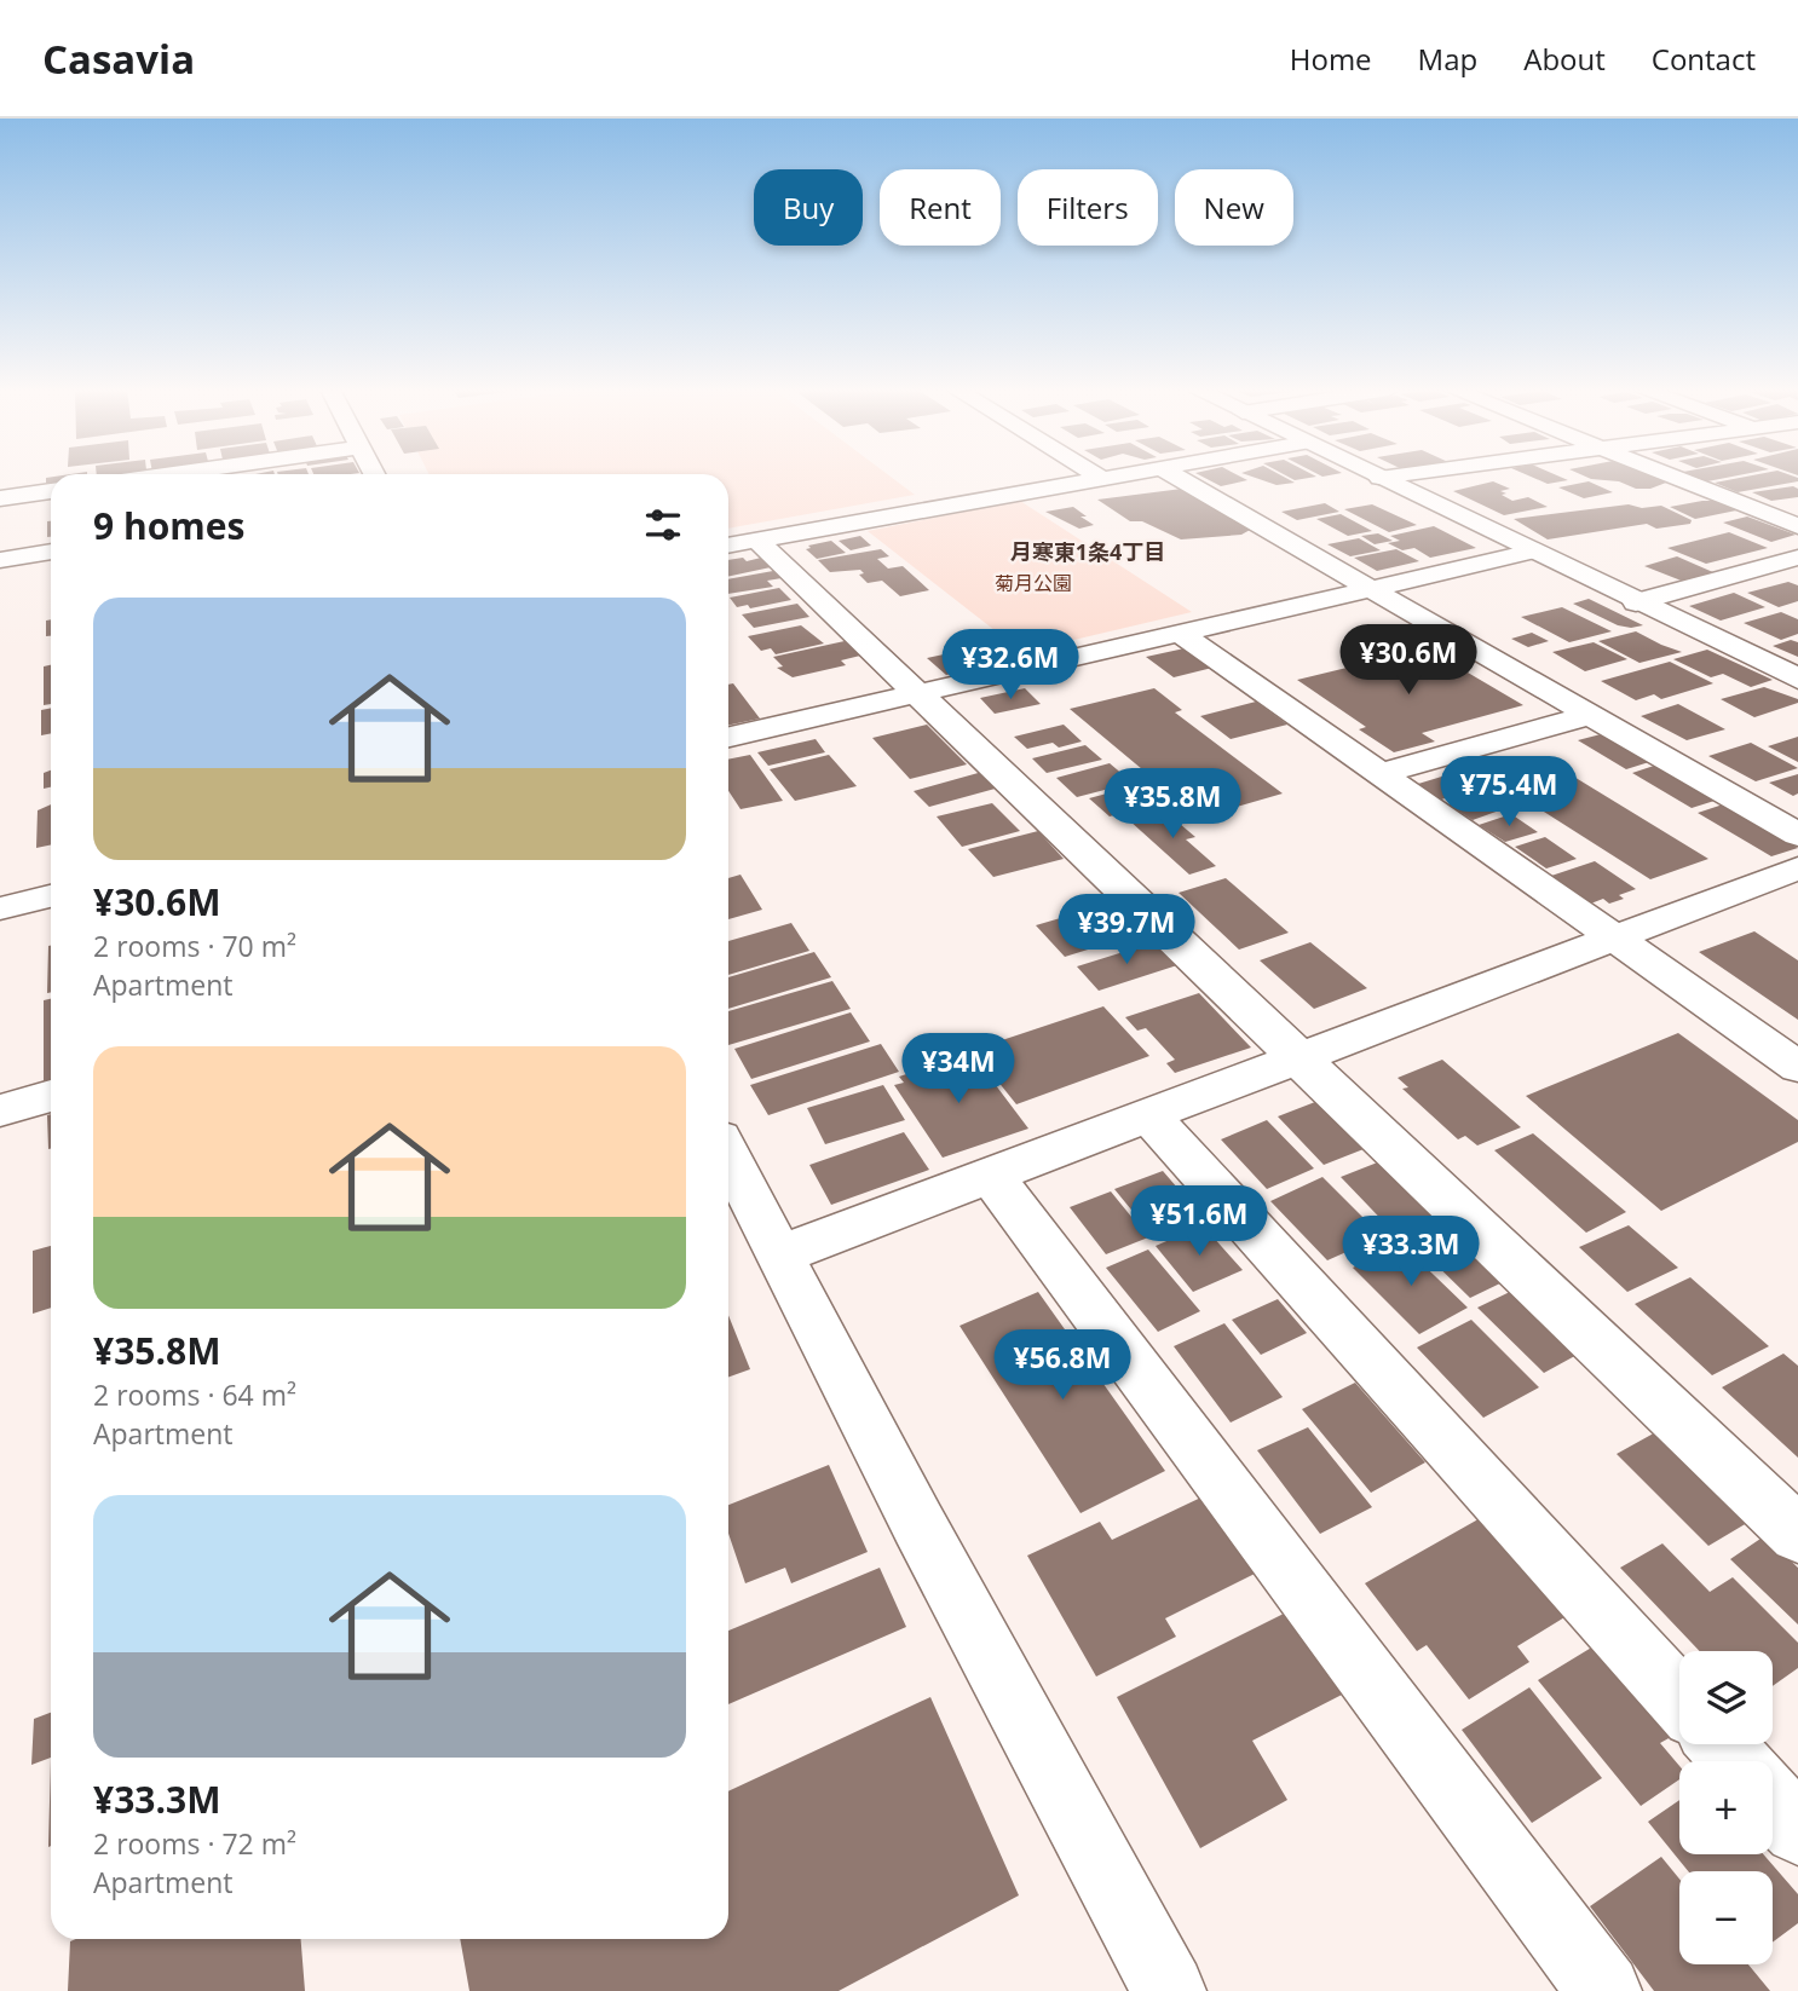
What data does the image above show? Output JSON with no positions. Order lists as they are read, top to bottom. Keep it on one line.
{"districts":["月寒東1条4丁目"],"parks":["菊月公園"],"page":{"header":"Casavia","nav":["Home","Map","About","Contact"],"chip":["Buy","Rent","Filters","New"],"heading":"9 homes","list":[{"name":"¥30.6M","note":"2 rooms · 70 m² · Apartment"},{"name":"¥35.8M","note":"2 rooms · 64 m² · Apartment"},{"name":"¥33.3M","note":"2 rooms · 72 m² · Apartment"}],"price":["¥30.6M","¥32.6M","¥75.4M","¥35.8M","¥39.7M","¥34M","¥51.6M","¥33.3M","¥56.8M"],"map_buttons":["+","−"]}}
